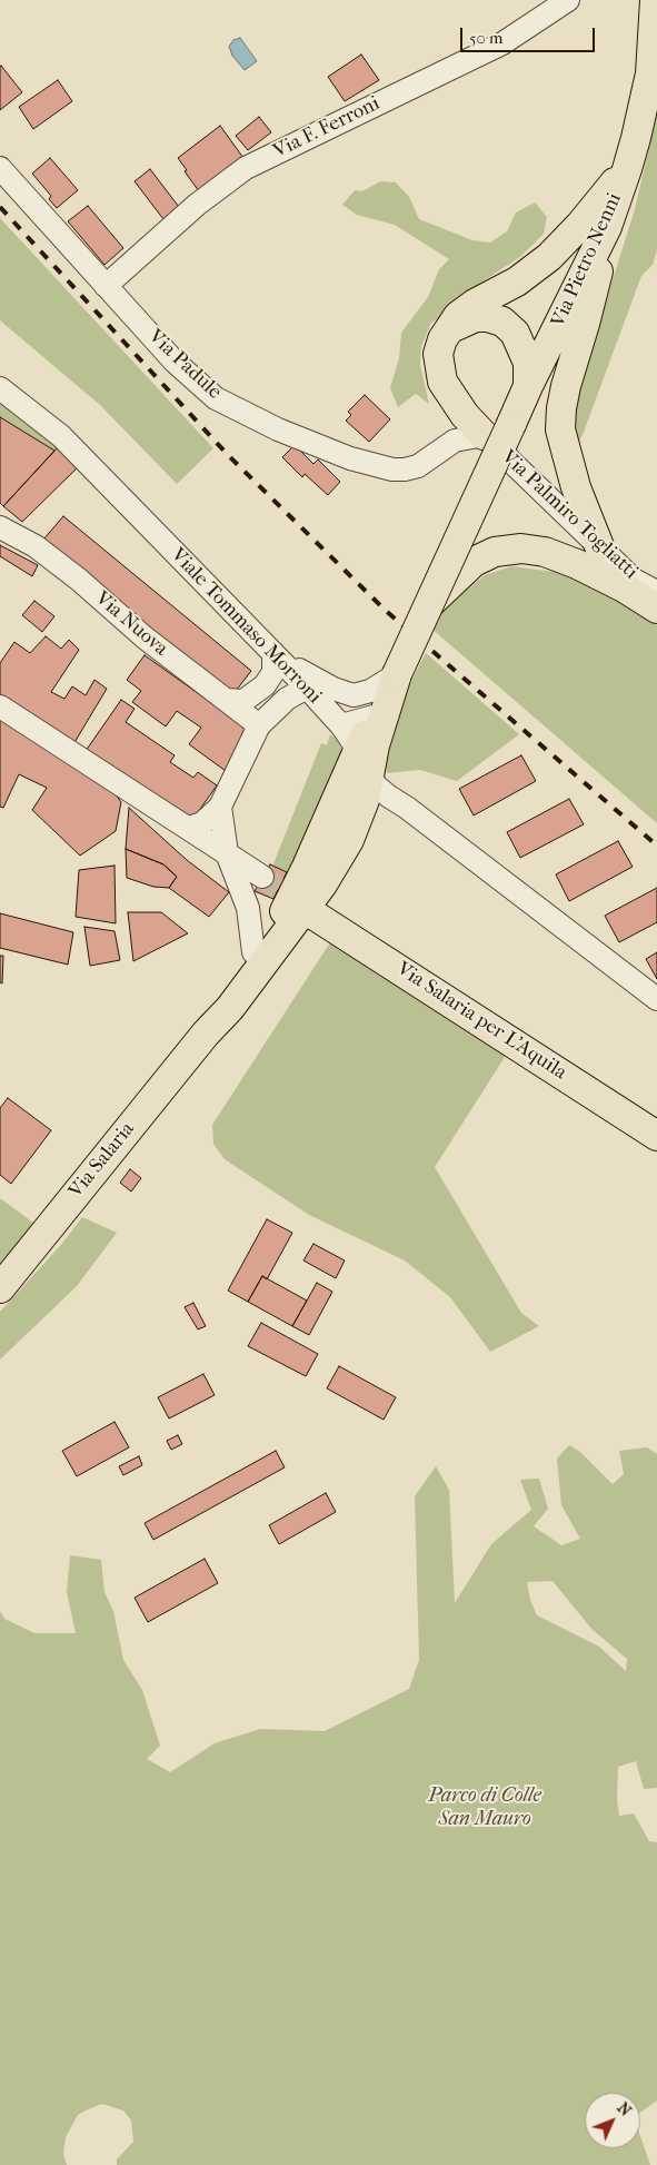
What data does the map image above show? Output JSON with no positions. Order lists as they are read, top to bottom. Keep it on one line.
{"streets":{"main road":["Via Pietro Nenni","Via Salaria per L'Aquila","Via Salaria"],"street":["Via F. Ferroni","Via Padule","Via Palmiro Togliatti","Via Nuova","Viale Tommaso Morroni"]},"crossings":[["Via F. Ferroni","Via Padule"],["Via Padule","Via Palmiro Togliatti"],["Via Salaria per L'Aquila","Via Salaria"]],"parks":["Parco di Colle San Mauro"],"scale_bar":"50 m","north":"top right"}
